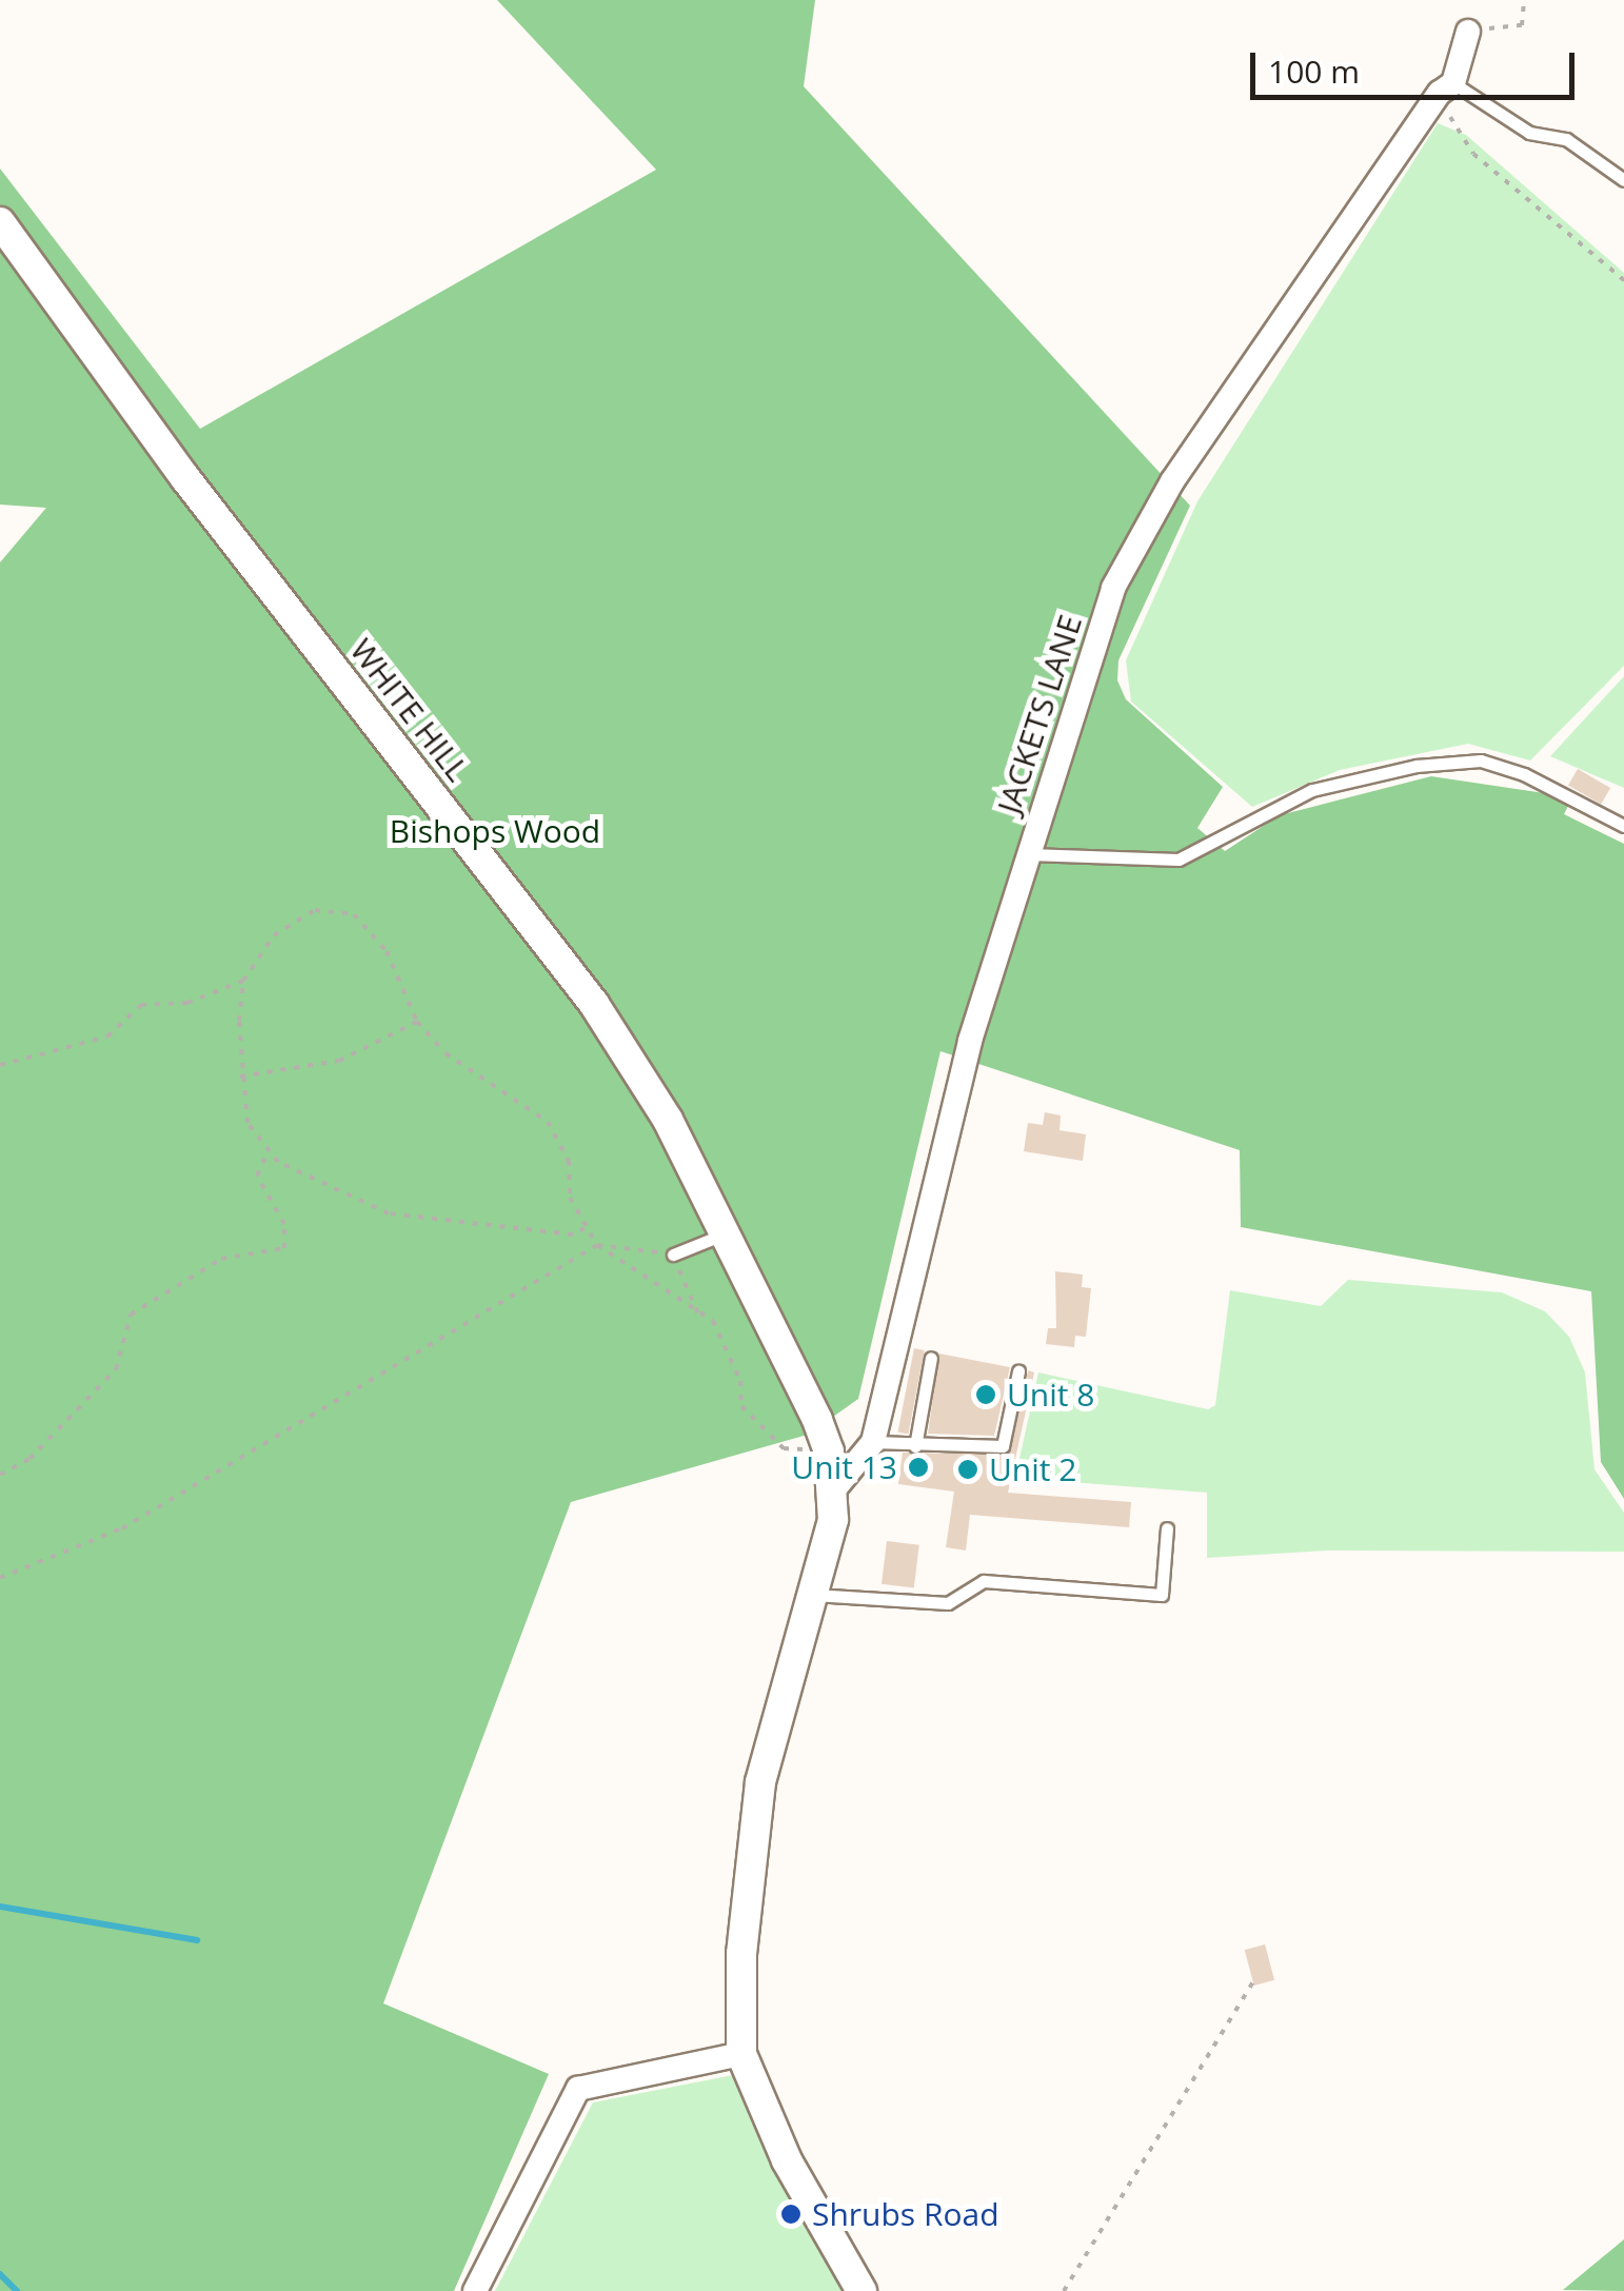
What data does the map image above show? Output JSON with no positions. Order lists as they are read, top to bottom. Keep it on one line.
{"streets":{"street":["WHITE HILL","JACKETS LANE"]},"crossings":[["WHITE HILL","JACKETS LANE"]],"parks":["Bishops Wood"],"places":["Unit 8","Unit 13","Unit 2","Shrubs Road"],"scale_bar":"100 m"}
